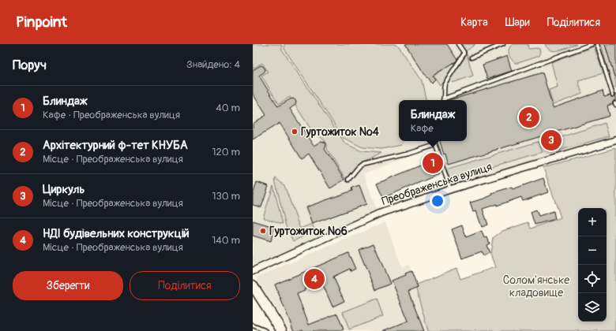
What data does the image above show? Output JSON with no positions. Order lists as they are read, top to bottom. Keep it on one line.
{"streets":{"street":["Преображенська вулиця"]},"parks":["Солом'янське кладовище"],"places":["Гуртожиток №4","Гуртожиток №6"],"page":{"header":"Pinpoint","nav":["Карта","Шари","Поділитися"],"heading":["Поруч","Знайдено: 4"],"list":[{"mark":"1","name":"Блиндаж","note":"Кафе · Преображенська вулиця","value":"40 m"},{"mark":"2","name":"Архітектурний ф-тет КНУБА","note":"Місце · Преображенська вулиця","value":"120 m"},{"mark":"3","name":"Циркуль","note":"Місце · Преображенська вулиця","value":"130 m"},{"mark":"4","name":"НДІ будівельних конструкцій","note":"Місце · Преображенська вулиця","value":"140 m"}],"popup":["Блиндаж","Кафе"],"pins":["2","3","1","4"],"map_buttons":["+","−"],"buttons":["Зберегти","Поділитися"]}}
